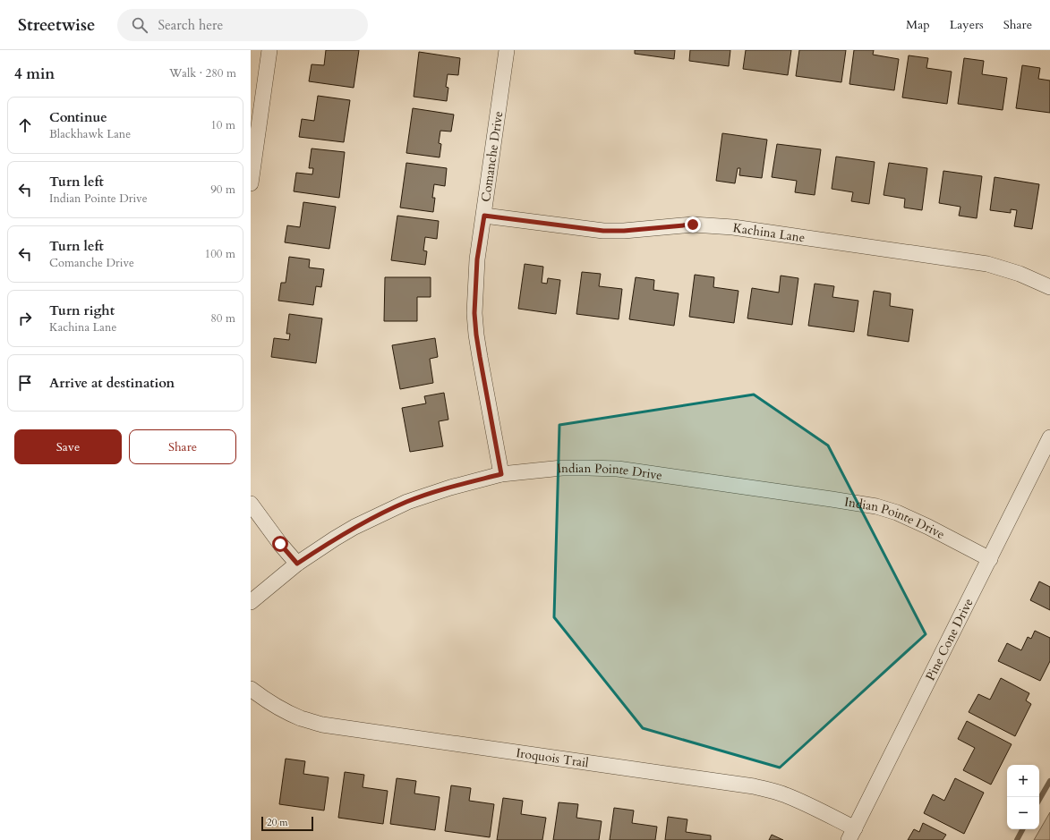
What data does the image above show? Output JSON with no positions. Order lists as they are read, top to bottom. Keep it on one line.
{"streets":{"street":["Comanche Drive","Kachina Lane","Indian Pointe Drive","Pine Cone Drive","Iroquois Trail"]},"crossings":[["Comanche Drive","Kachina Lane"],["Comanche Drive","Indian Pointe Drive"],["Indian Pointe Drive","Pine Cone Drive"],["Pine Cone Drive","Iroquois Trail"]],"scale_bar":"20 m","page":{"header":"Streetwise","search":"Search here","nav":["Map","Layers","Share"],"heading":["4 min","Walk · 280 m"],"list":[["Continue","Blackhawk Lane","10 m"],["Turn left","Indian Pointe Drive","90 m"],["Turn left","Comanche Drive","100 m"],["Turn right","Kachina Lane","80 m"],"Arrive at destination"],"buttons":["Save","Share"],"map_buttons":["+","−"],"scale":"20 m"}}
